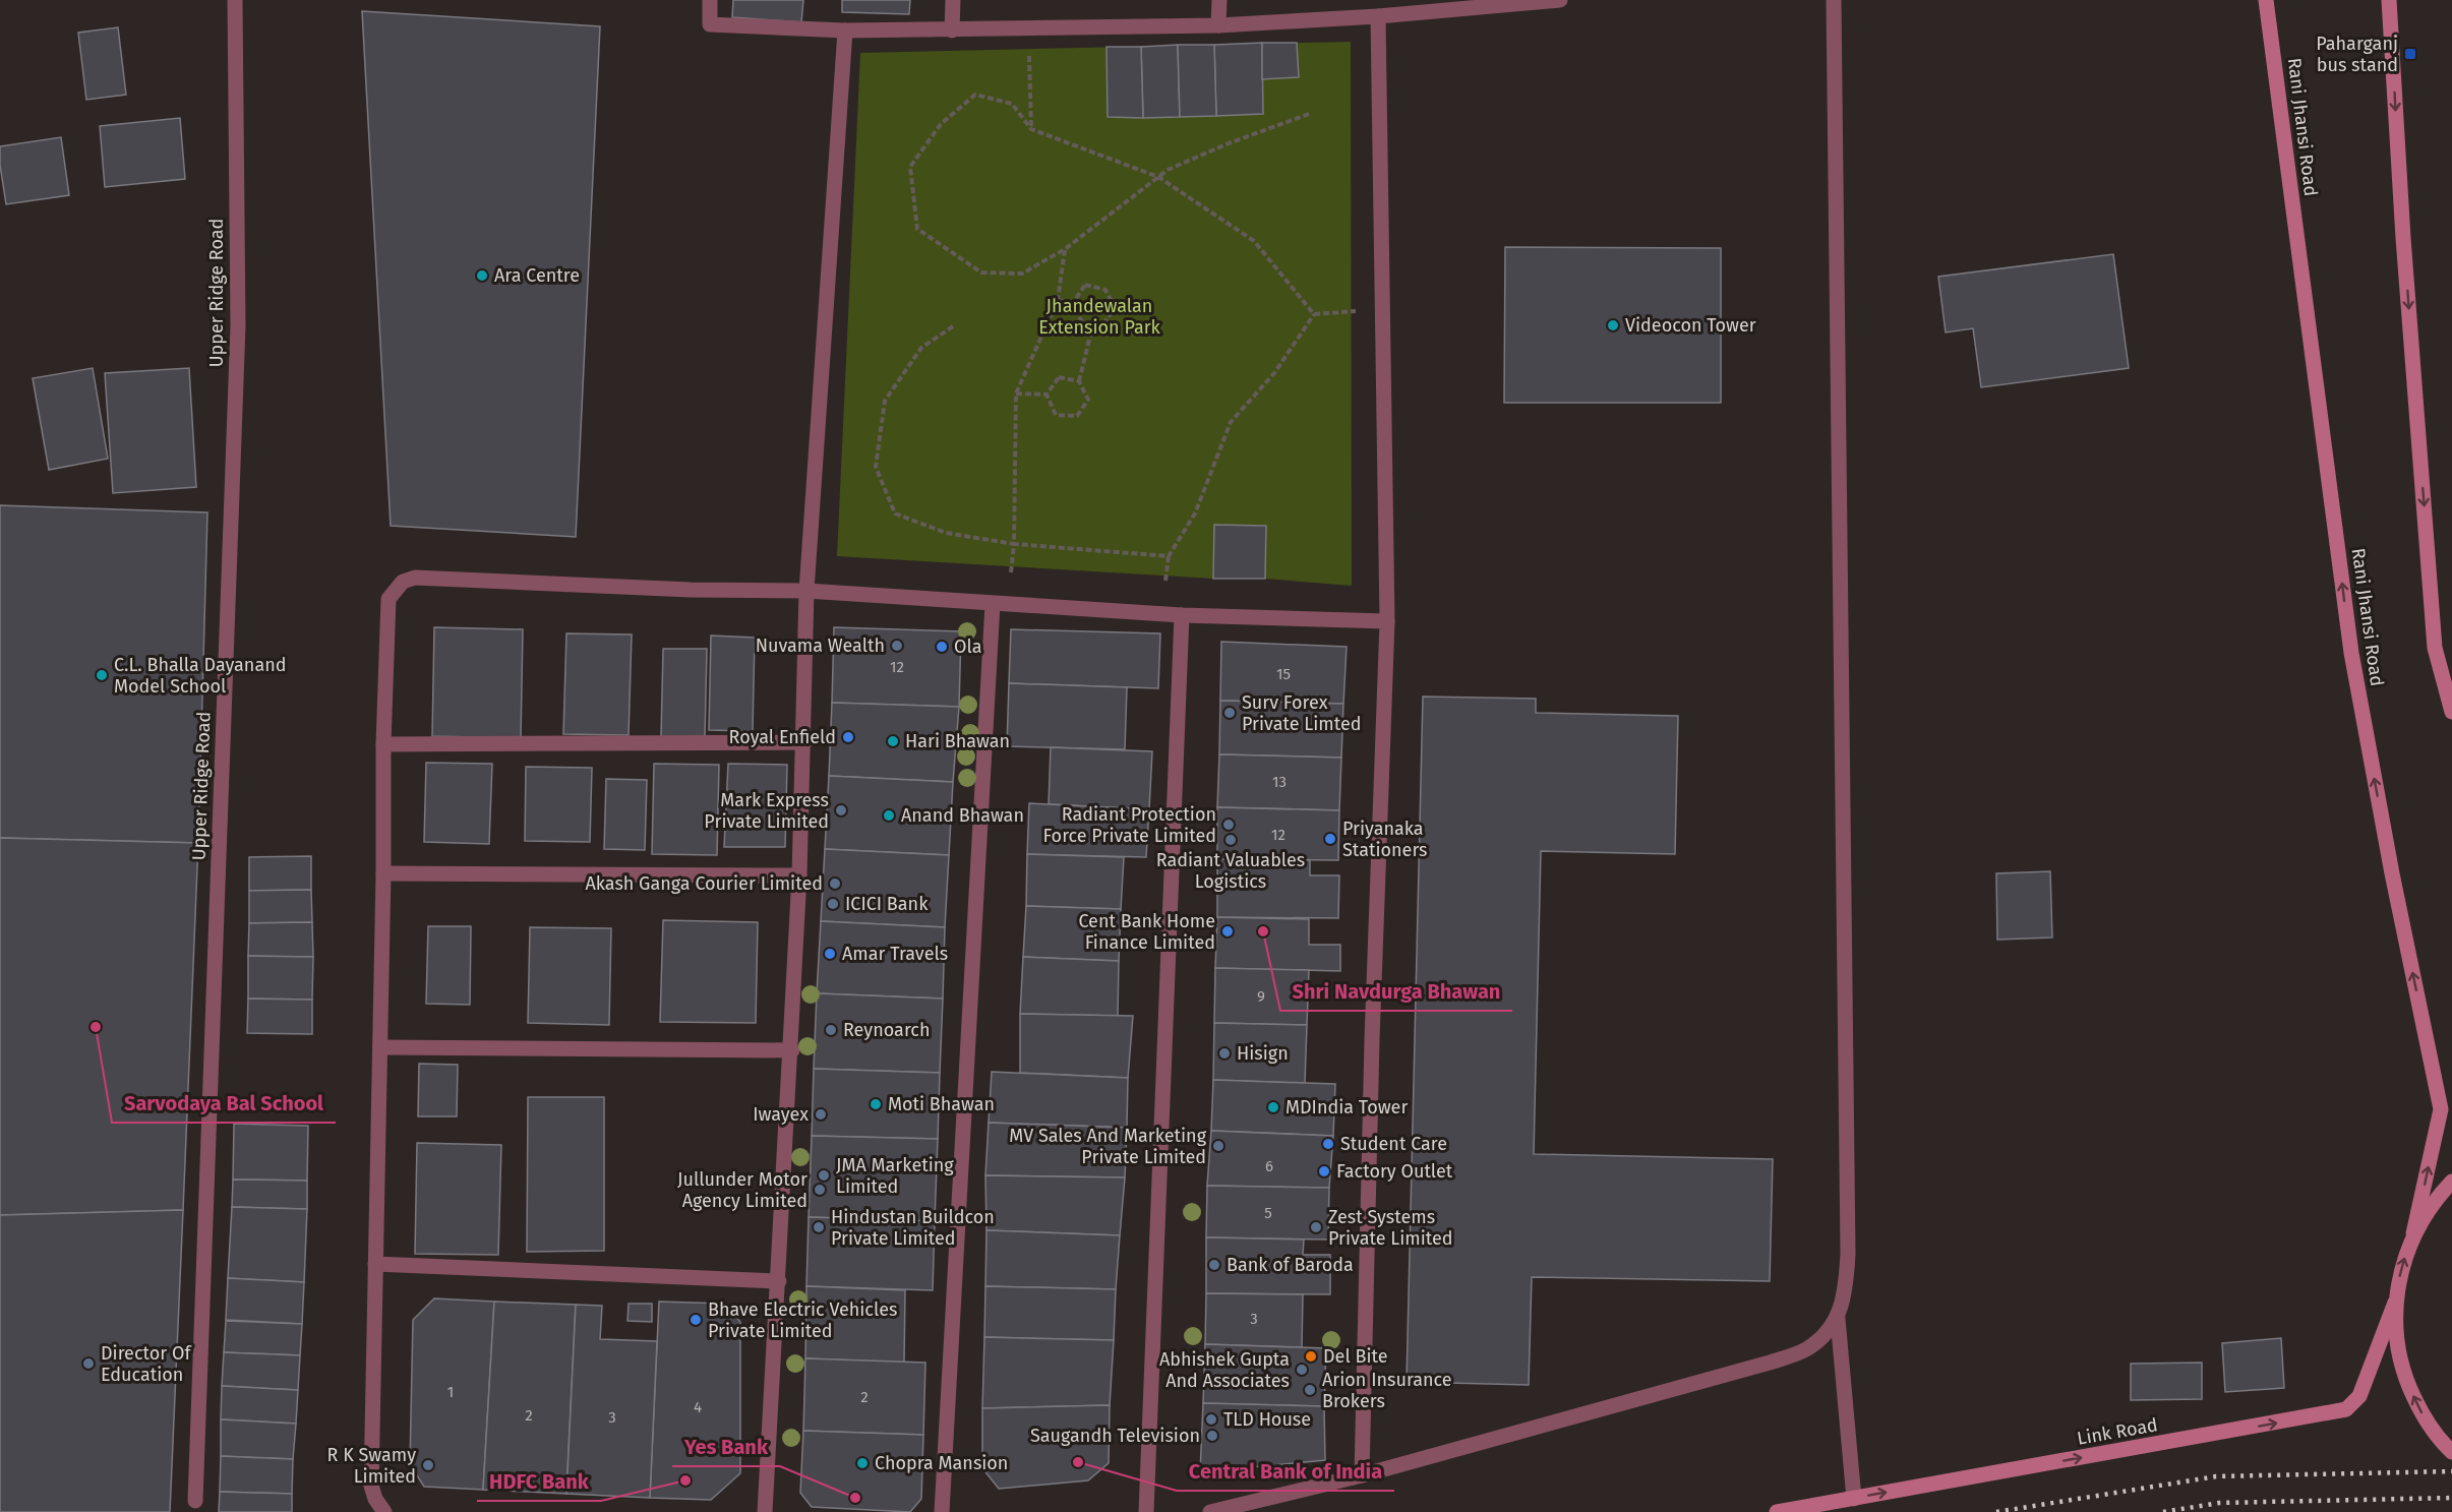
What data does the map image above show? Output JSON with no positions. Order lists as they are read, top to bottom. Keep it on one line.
{"streets":{"main road":["Rani Jhansi Road","Link Road"],"street":["Upper Ridge Road"]},"one_way":["Link Road"],"parks":["Jhandewalan Extension Park"],"places":{"transit":["Paharganj bus stand"],"other":["Ara Centre","Videocon Tower","Nuvama Wealth","Ola","C.L. Bhalla Dayanand Model School","Surv Forex Private Limted","Royal Enfield","Hari Bhawan","Mark Express Private Limited","Anand Bhawan","Radiant Protection Force Private Limited","Priyanaka Stationers","Radiant Valuables Logistics","Akash Ganga Courier Limited","ICICI Bank","Cent Bank Home Finance Limited","Shri Navdurga Bhawan","Amar Travels","Sarvodaya Bal School","Reynoarch","Hisign","Moti Bhawan","MDIndia Tower","Iwayex","Student Care","MV Sales And Marketing Private Limited","Factory Outlet","JMA Marketing Limited","Jullunder Motor Agency Limited","Hindustan Buildcon Private Limited","Zest Systems Private Limited","Bank of Baroda","Bhave Electric Vehicles Private Limited","Del Bite","Director Of Education","Abhishek Gupta And Associates","Arion Insurance Brokers","TLD House","Saugandh Television","Central Bank of India","Chopra Mansion","R K Swamy Limited","HDFC Bank","Yes Bank"]},"house_numbers":["12","15","13","12","9","6","5","3","1","2","4","2","3"]}
